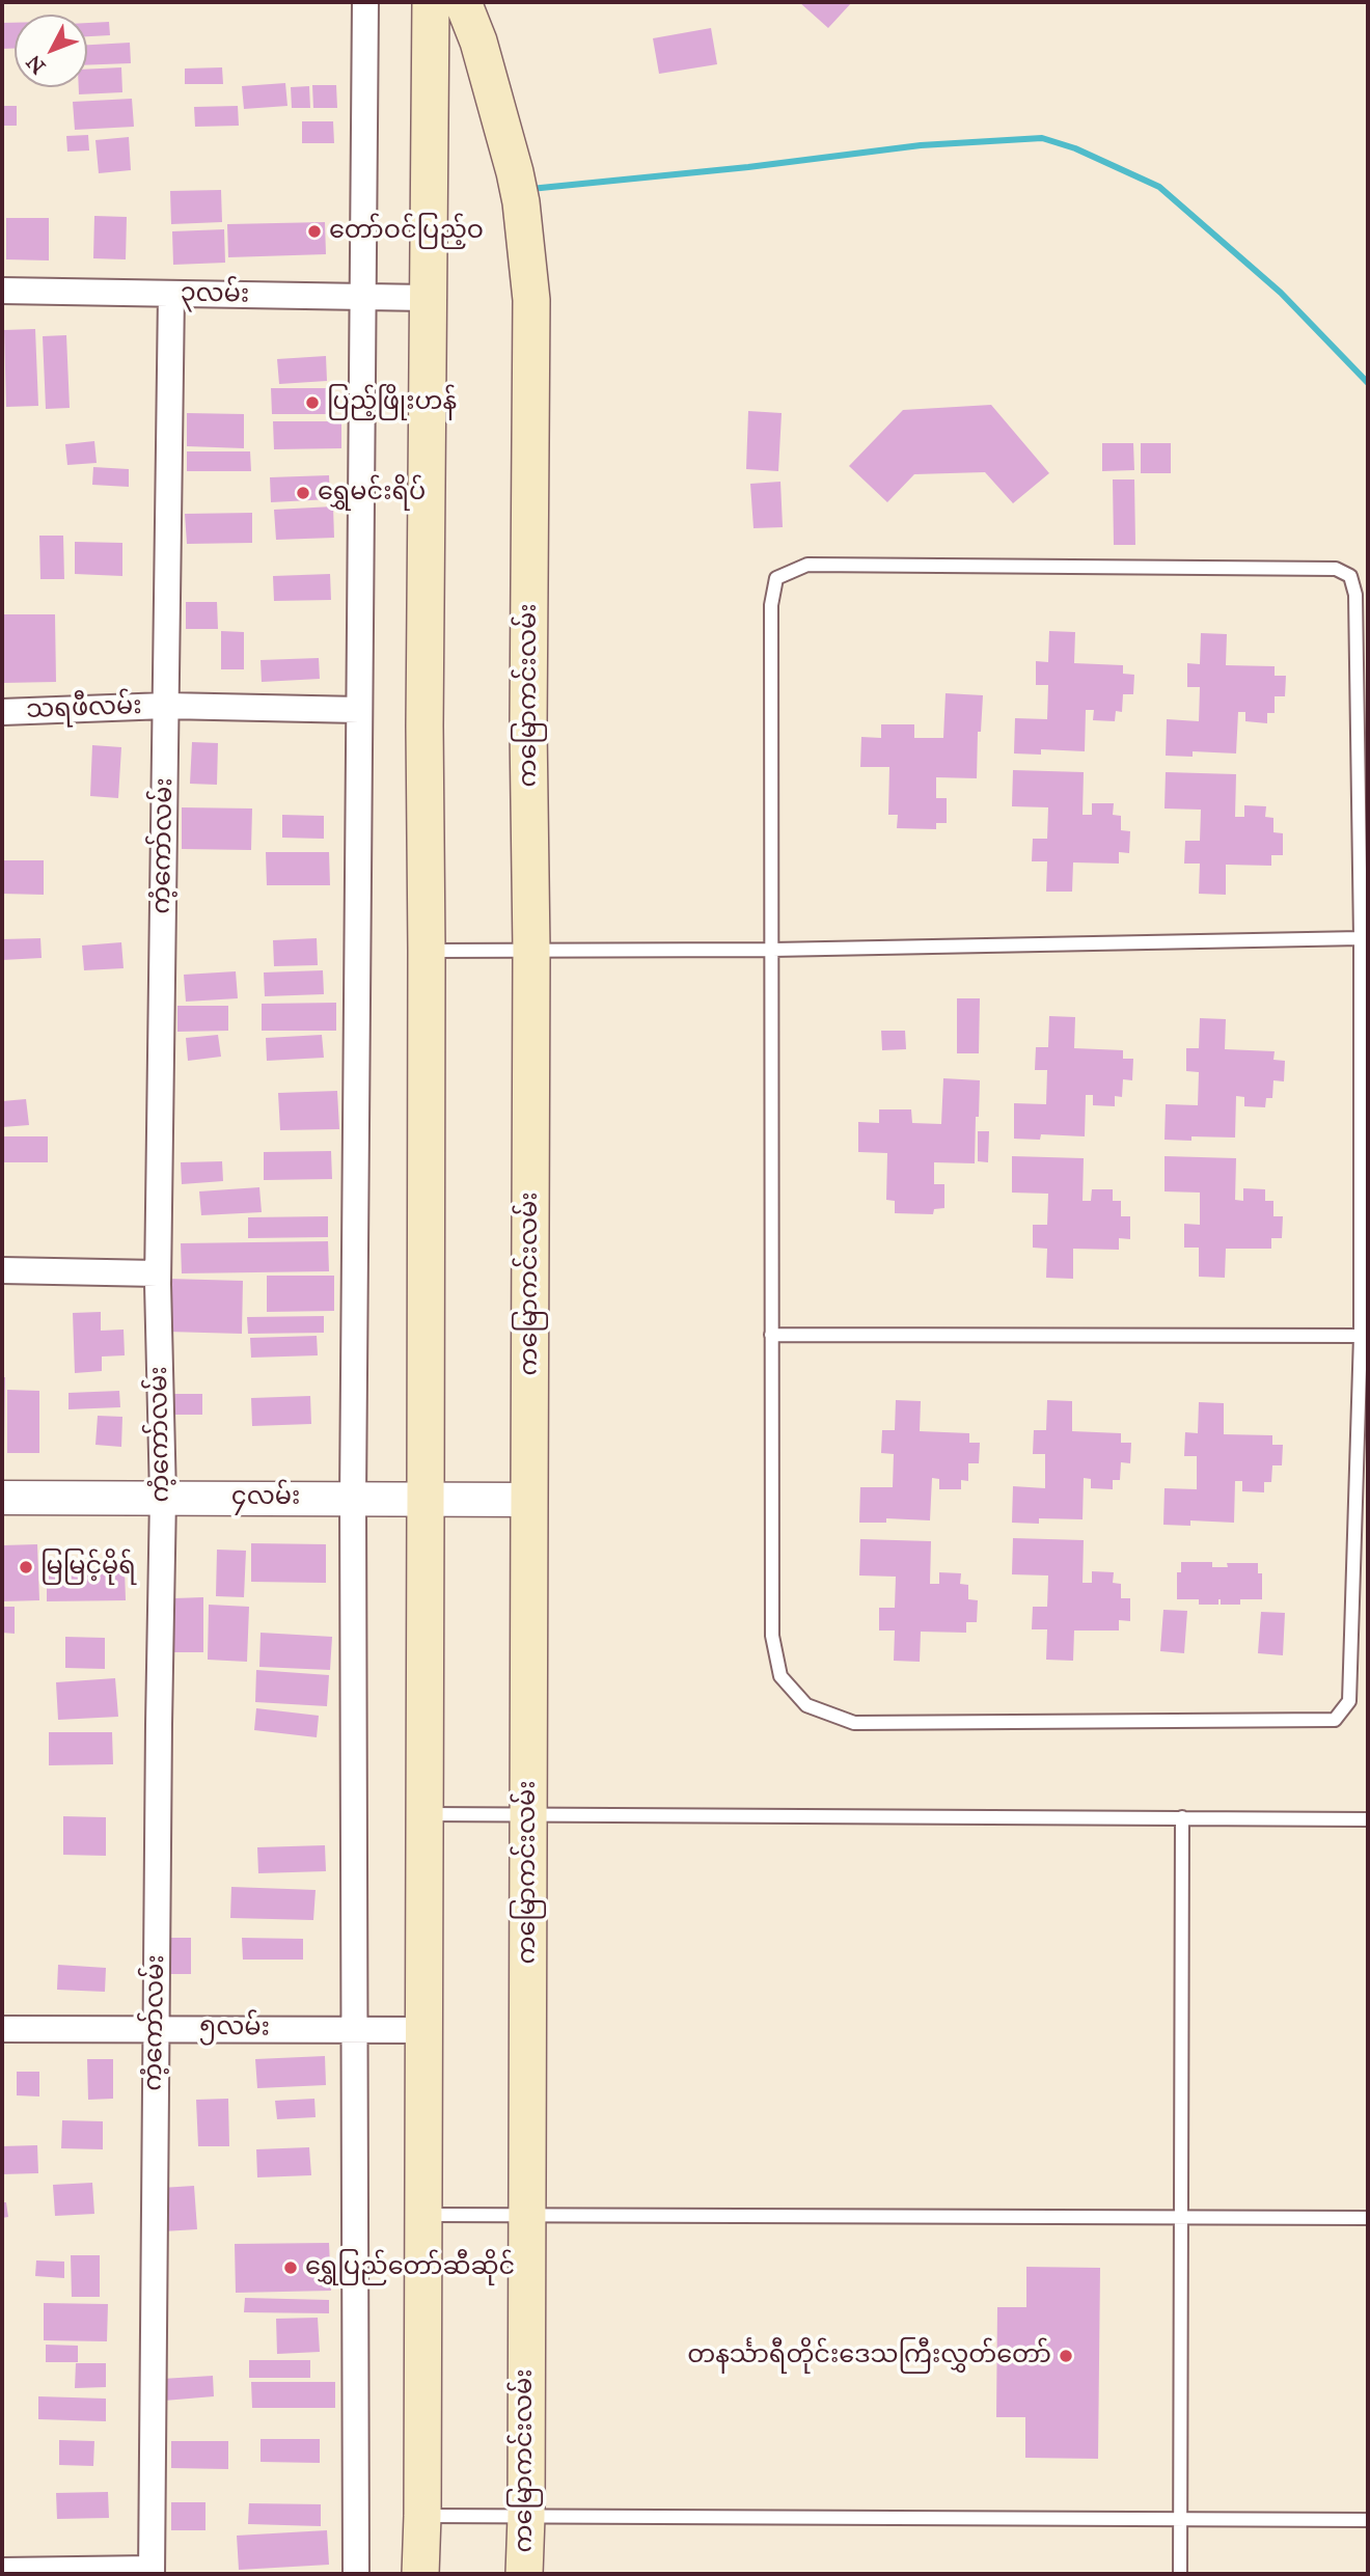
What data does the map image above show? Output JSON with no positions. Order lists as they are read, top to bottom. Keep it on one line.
{"streets":{"main road":["ကမြောကင်းလမ်း"],"street":["၃လမ်း","သရဖီလမ်း","ကံ့ကော်လမ်း","၄လမ်း","၅လမ်း"]},"crossings":[["၃လမ်း","ကံ့ကော်လမ်း"],["ကမြောကင်းလမ်း","၄လမ်း"],["သရဖီလမ်း","ကံ့ကော်လမ်း"],["ကံ့ကော်လမ်း","၄လမ်း"],["ကံ့ကော်လမ်း","၅လမ်း"]],"places":["တော်ဝင်ပြည့်ဝ","ပြည့်ဖြိုးဟန်","ရွှေမင်းရိပ်","မြမြင့်မိုရ်","ရွှေပြည်တော်ဆီဆိုင်","တနင်္သာရီတိုင်းဒေသကြီးလွှတ်တော်"],"north":"bottom left"}
